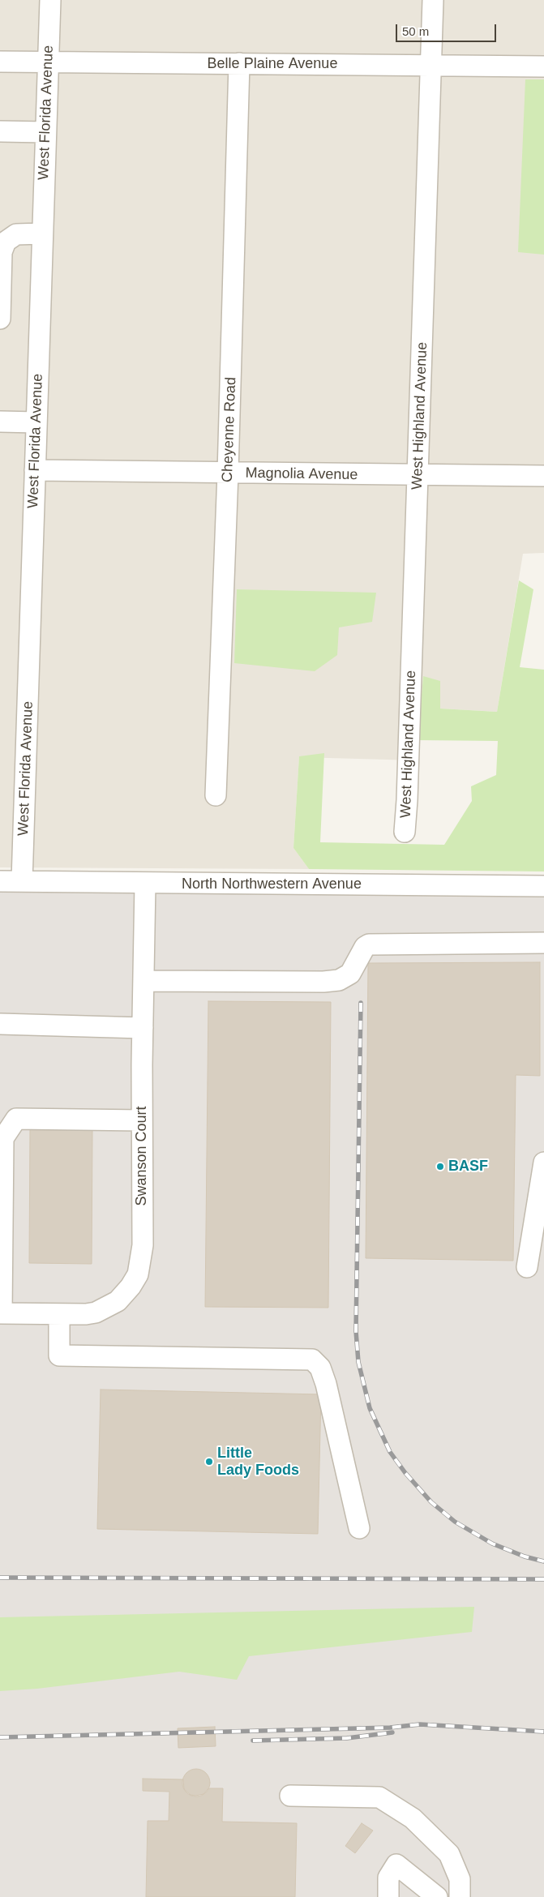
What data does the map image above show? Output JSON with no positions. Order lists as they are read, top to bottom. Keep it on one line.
{"streets":{"street":["Belle Plaine Avenue","West Florida Avenue","West Highland Avenue","Cheyenne Road","Magnolia Avenue","North Northwestern Avenue","Swanson Court"]},"crossings":[["Belle Plaine Avenue","West Florida Avenue"],["Belle Plaine Avenue","West Highland Avenue"],["Belle Plaine Avenue","Cheyenne Road"],["West Florida Avenue","Magnolia Avenue"],["West Florida Avenue","North Northwestern Avenue"],["West Highland Avenue","Magnolia Avenue"],["Cheyenne Road","Magnolia Avenue"],["North Northwestern Avenue","Swanson Court"]],"places":["BASF","Little Lady Foods"],"scale_bar":"50 m"}
